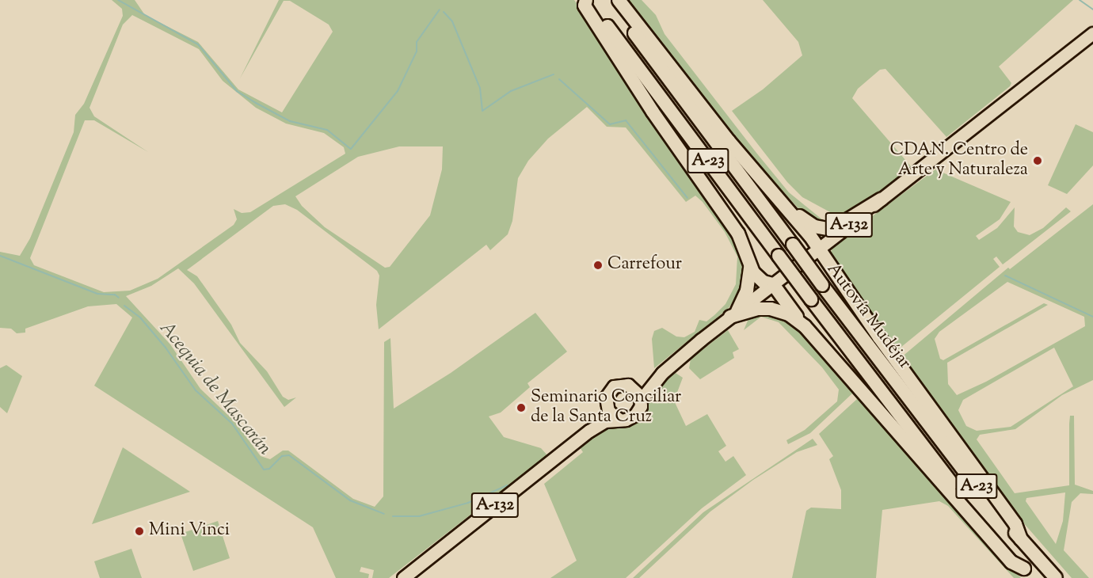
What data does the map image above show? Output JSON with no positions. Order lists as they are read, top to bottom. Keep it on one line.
{"streets":{"highway":["A-23","Autovía Mudéjar"],"main road":["A-132"]},"water":["Acequia de Mascarán"],"places":["CDAN. Centro de Arte y Naturaleza","Carrefour","Seminario Conciliar de la Santa Cruz","Mini Vinci"]}
